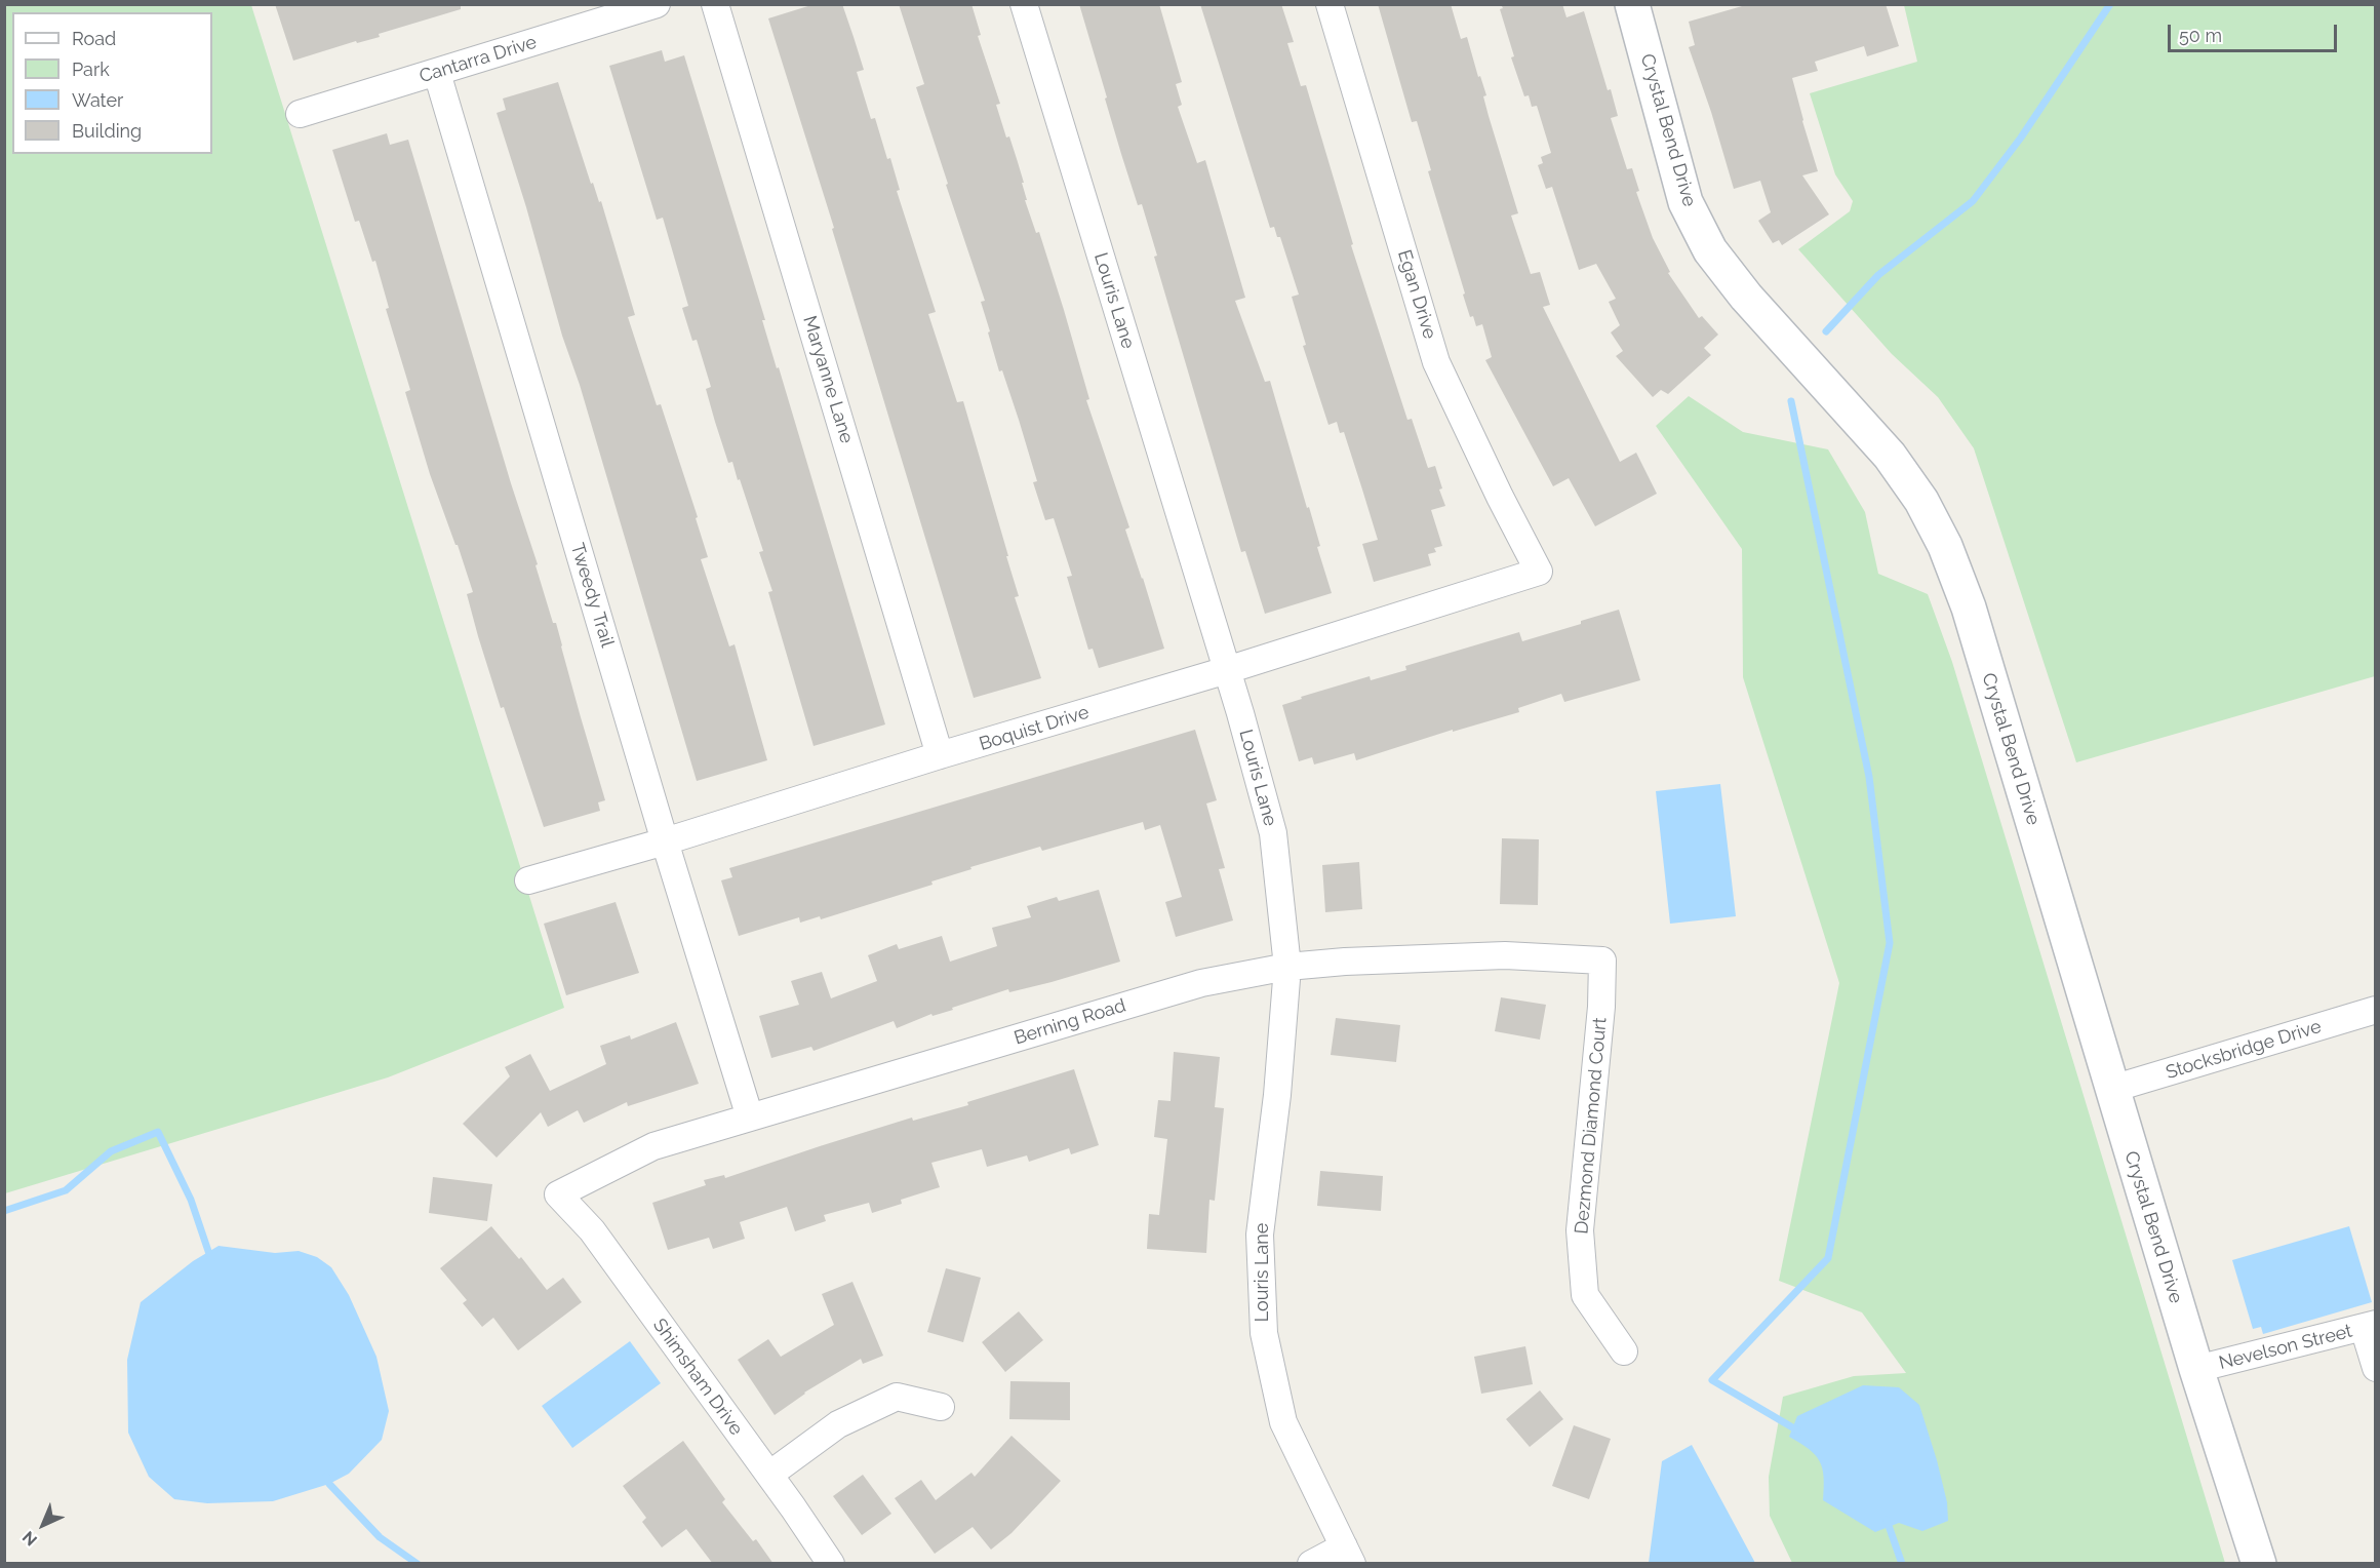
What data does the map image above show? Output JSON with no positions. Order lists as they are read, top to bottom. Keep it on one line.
{"streets":{"street":["Cantarra Drive","Crystal Bend Drive","Egan Drive","Louris Lane","Maryanne Lane","Tweedy Trail","Boquist Drive","Berning Road","Stocksbridge Drive","Dezmond Diamond Court","Nevelson Street","Shimsham Drive"]},"crossings":[["Cantarra Drive","Tweedy Trail"],["Crystal Bend Drive","Stocksbridge Drive"],["Crystal Bend Drive","Nevelson Street"],["Egan Drive","Boquist Drive"],["Louris Lane","Boquist Drive"],["Louris Lane","Berning Road"],["Maryanne Lane","Boquist Drive"],["Tweedy Trail","Boquist Drive"],["Tweedy Trail","Berning Road"],["Berning Road","Dezmond Diamond Court"],["Berning Road","Shimsham Drive"]],"legend":["Road","Park","Water","Building"],"scale_bar":"50 m","north":"bottom left"}
